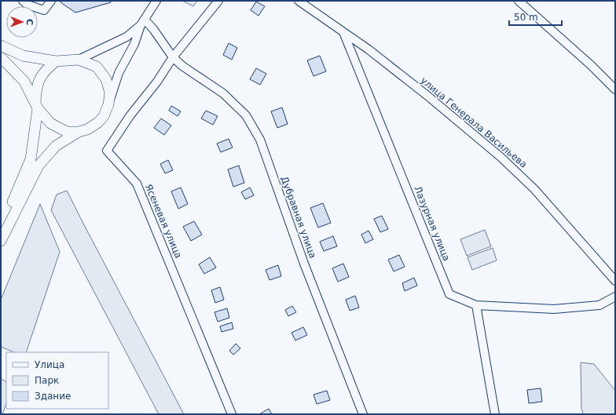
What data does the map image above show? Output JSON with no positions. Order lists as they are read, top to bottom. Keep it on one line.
{"streets":{"street":["улица Генерала Васильева","Дубравная улица","Ясеневая улица","Лазурная улица"]},"crossings":[["улица Генерала Васильева","Лазурная улица"],["Дубравная улица","Ясеневая улица"]],"legend":["Улица","Парк","Здание"],"scale_bar":"50 m","north":"right"}
